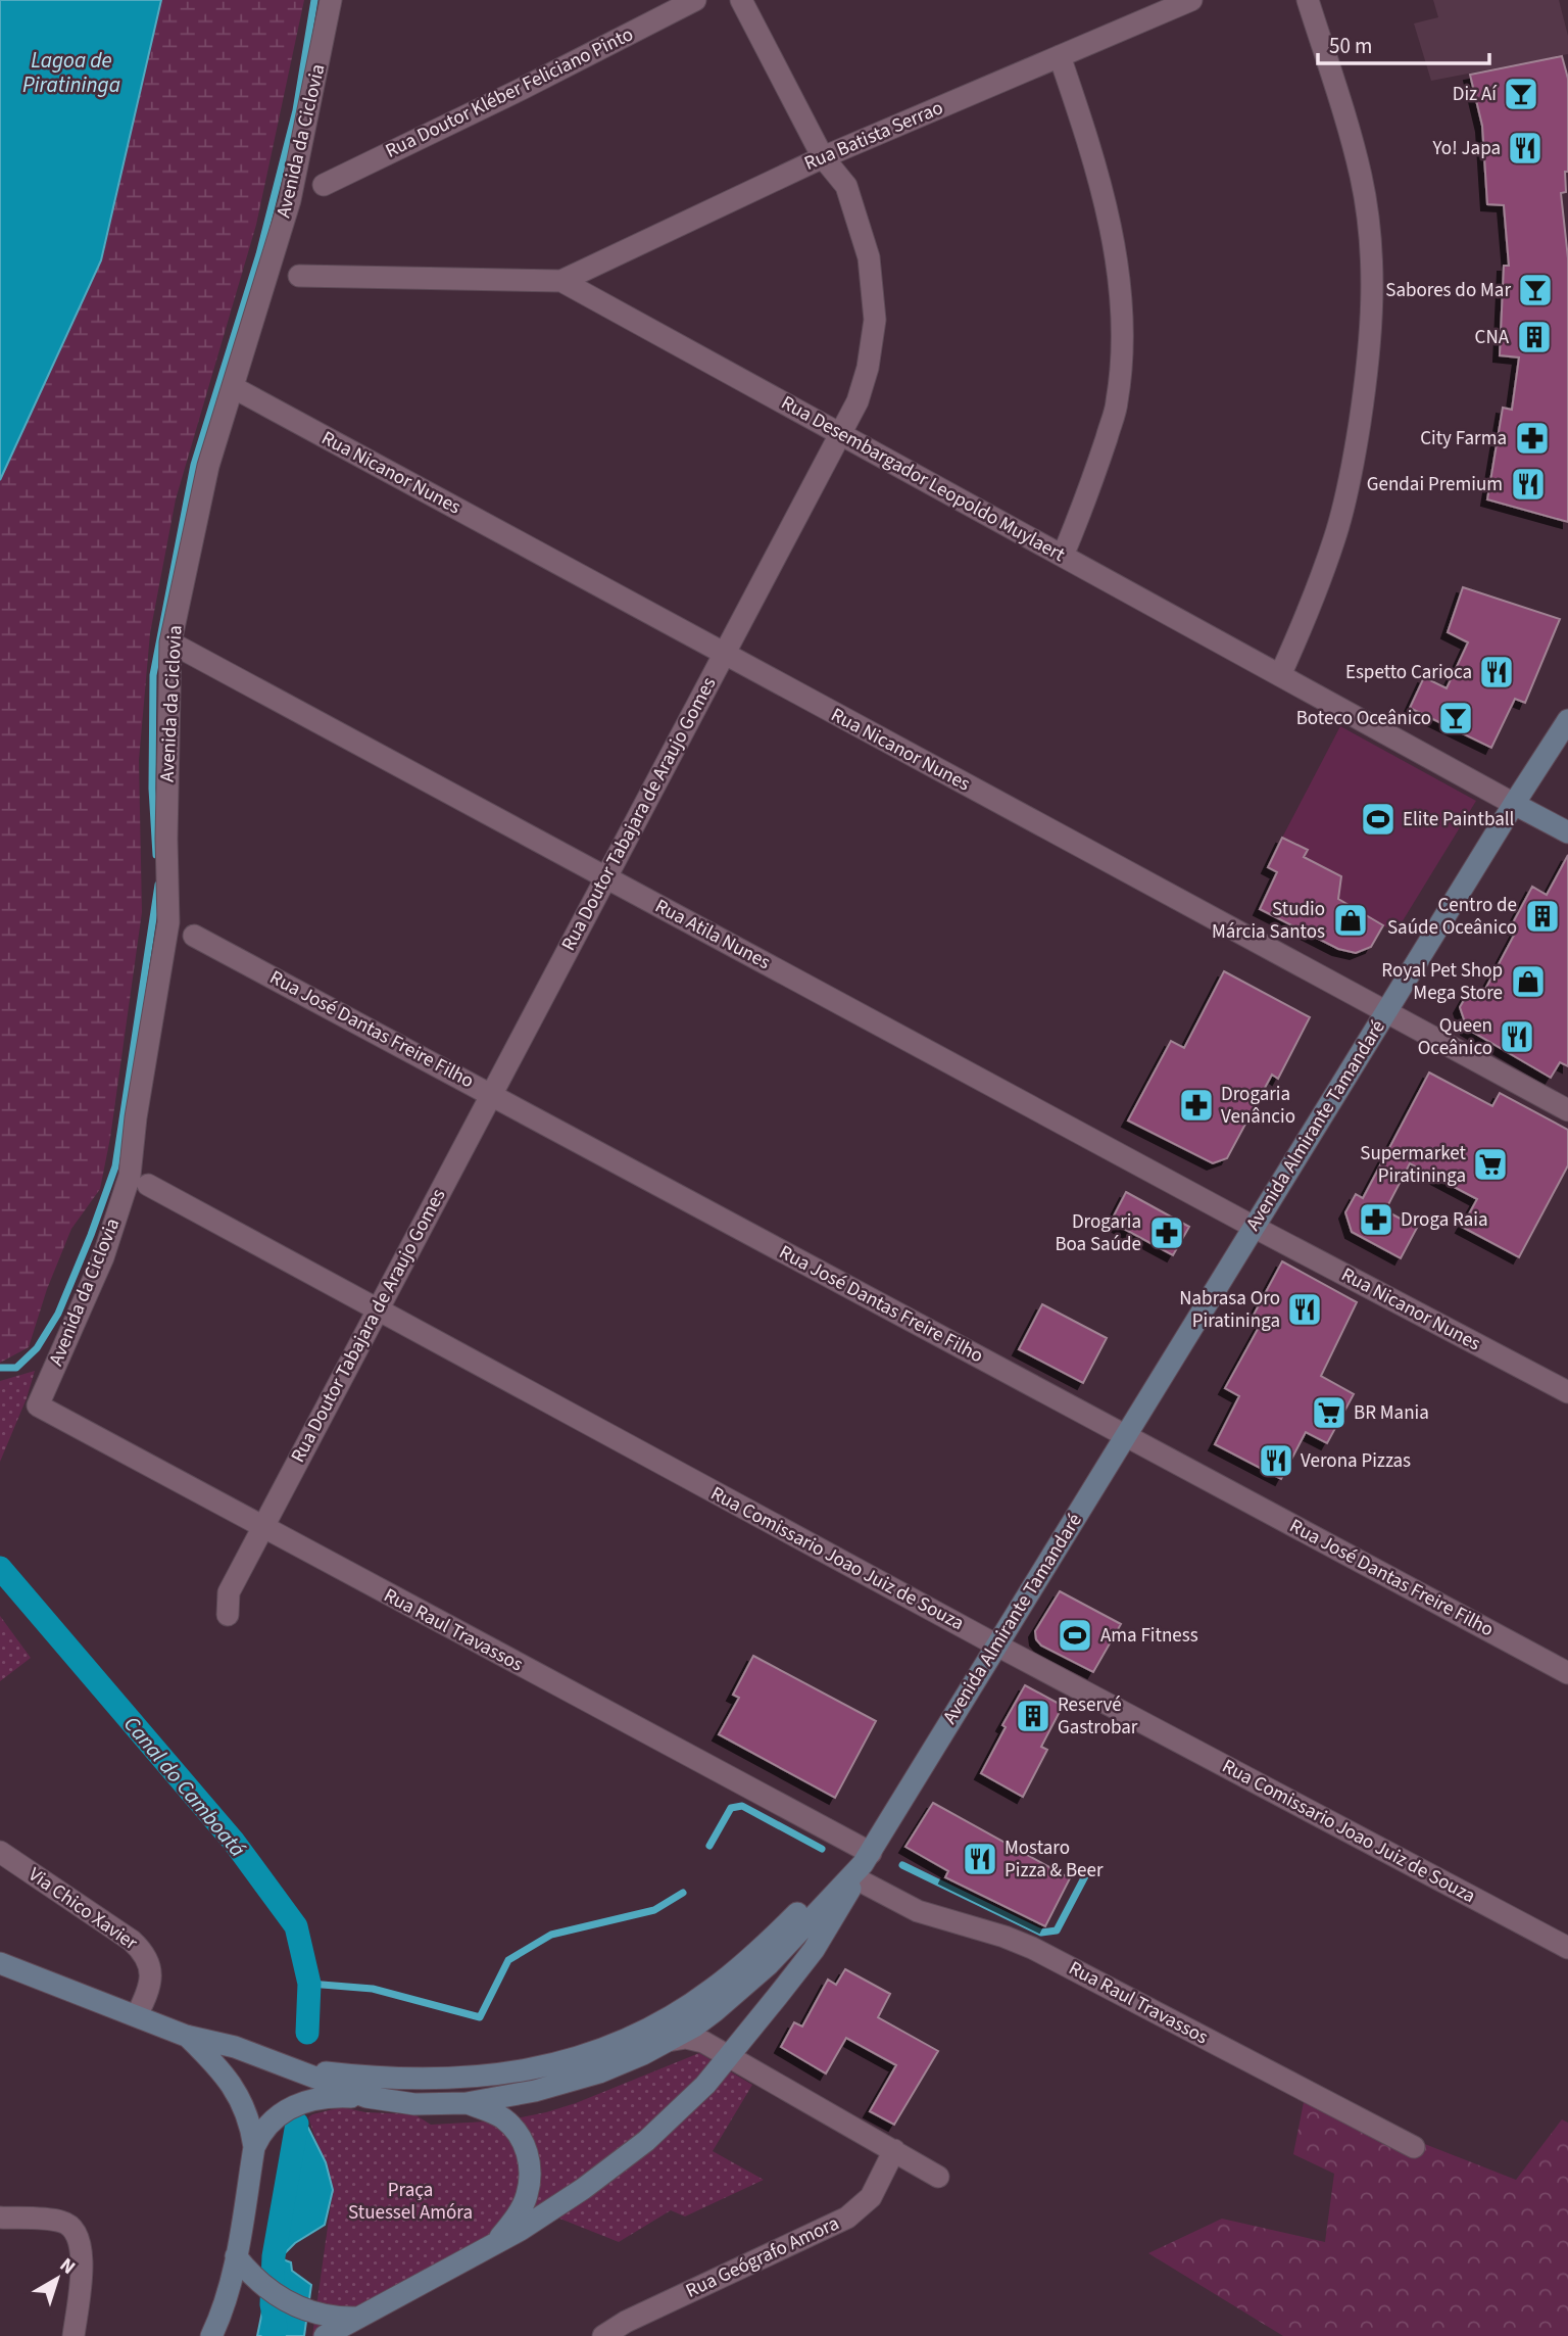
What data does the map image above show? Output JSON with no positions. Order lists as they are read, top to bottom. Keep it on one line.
{"streets":{"street":["Rua Doutor Kléber Feliciano Pinto","Rua Batista Serrao","Avenida da Ciclovia","Rua Nicanor Nunes","Rua Desembargador Leopoldo Muylaert","Rua Doutor Tabajara de Araujo Gomes","Rua Atila Nunes","Rua José Dantas Freire Filho","Avenida Almirante Tamandaré","Rua Comissario Joao Juiz de Souza","Rua Raul Travassos","Via Chico Xavier","Rua Geógrafo Amora"]},"crossings":[["Rua Batista Serrao","Rua Desembargador Leopoldo Muylaert"],["Rua Batista Serrao","Rua Doutor Tabajara de Araujo Gomes"],["Avenida da Ciclovia","Rua Nicanor Nunes"],["Avenida da Ciclovia","Rua Atila Nunes"],["Avenida da Ciclovia","Rua Raul Travassos"],["Rua Nicanor Nunes","Rua Doutor Tabajara de Araujo Gomes"],["Rua Nicanor Nunes","Rua Atila Nunes"],["Rua Nicanor Nunes","Avenida Almirante Tamandaré"],["Rua Desembargador Leopoldo Muylaert","Rua Doutor Tabajara de Araujo Gomes"],["Rua Desembargador Leopoldo Muylaert","Avenida Almirante Tamandaré"],["Rua Doutor Tabajara de Araujo Gomes","Rua Atila Nunes"],["Rua Doutor Tabajara de Araujo Gomes","Rua José Dantas Freire Filho"],["Rua Doutor Tabajara de Araujo Gomes","Rua Comissario Joao Juiz de Souza"],["Rua Doutor Tabajara de Araujo Gomes","Rua Raul Travassos"],["Rua Atila Nunes","Avenida Almirante Tamandaré"],["Rua José Dantas Freire Filho","Avenida Almirante Tamandaré"],["Avenida Almirante Tamandaré","Rua Comissario Joao Juiz de Souza"],["Avenida Almirante Tamandaré","Rua Raul Travassos"],["Avenida Almirante Tamandaré","Via Chico Xavier"]],"water":["Lagoa de Piratininga","Canal do Camboatá"],"parks":["Praça Stuessel Amóra"],"places":{"bar":["Diz Aí","Sabores do Mar","Boteco Oceânico"],"restaurant":["Yo! Japa","Gendai Premium","Espetto Carioca","Queen Oceânico","Nabrasa Oro Piratininga","Verona Pizzas","Mostaro Pizza & Beer"],"building":["CNA","Centro de Saúde Oceânico","Reservé Gastrobar"],"pharmacy":["City Farma","Drogaria Venâncio","Droga Raia","Drogaria Boa Saúde"],"sports":["Elite Paintball","Ama Fitness"],"shop":["Studio Márcia Santos","Royal Pet Shop Mega Store"],"supermarket":["Supermarket Piratininga","BR Mania"]},"scale_bar":"50 m","north":"top right"}
